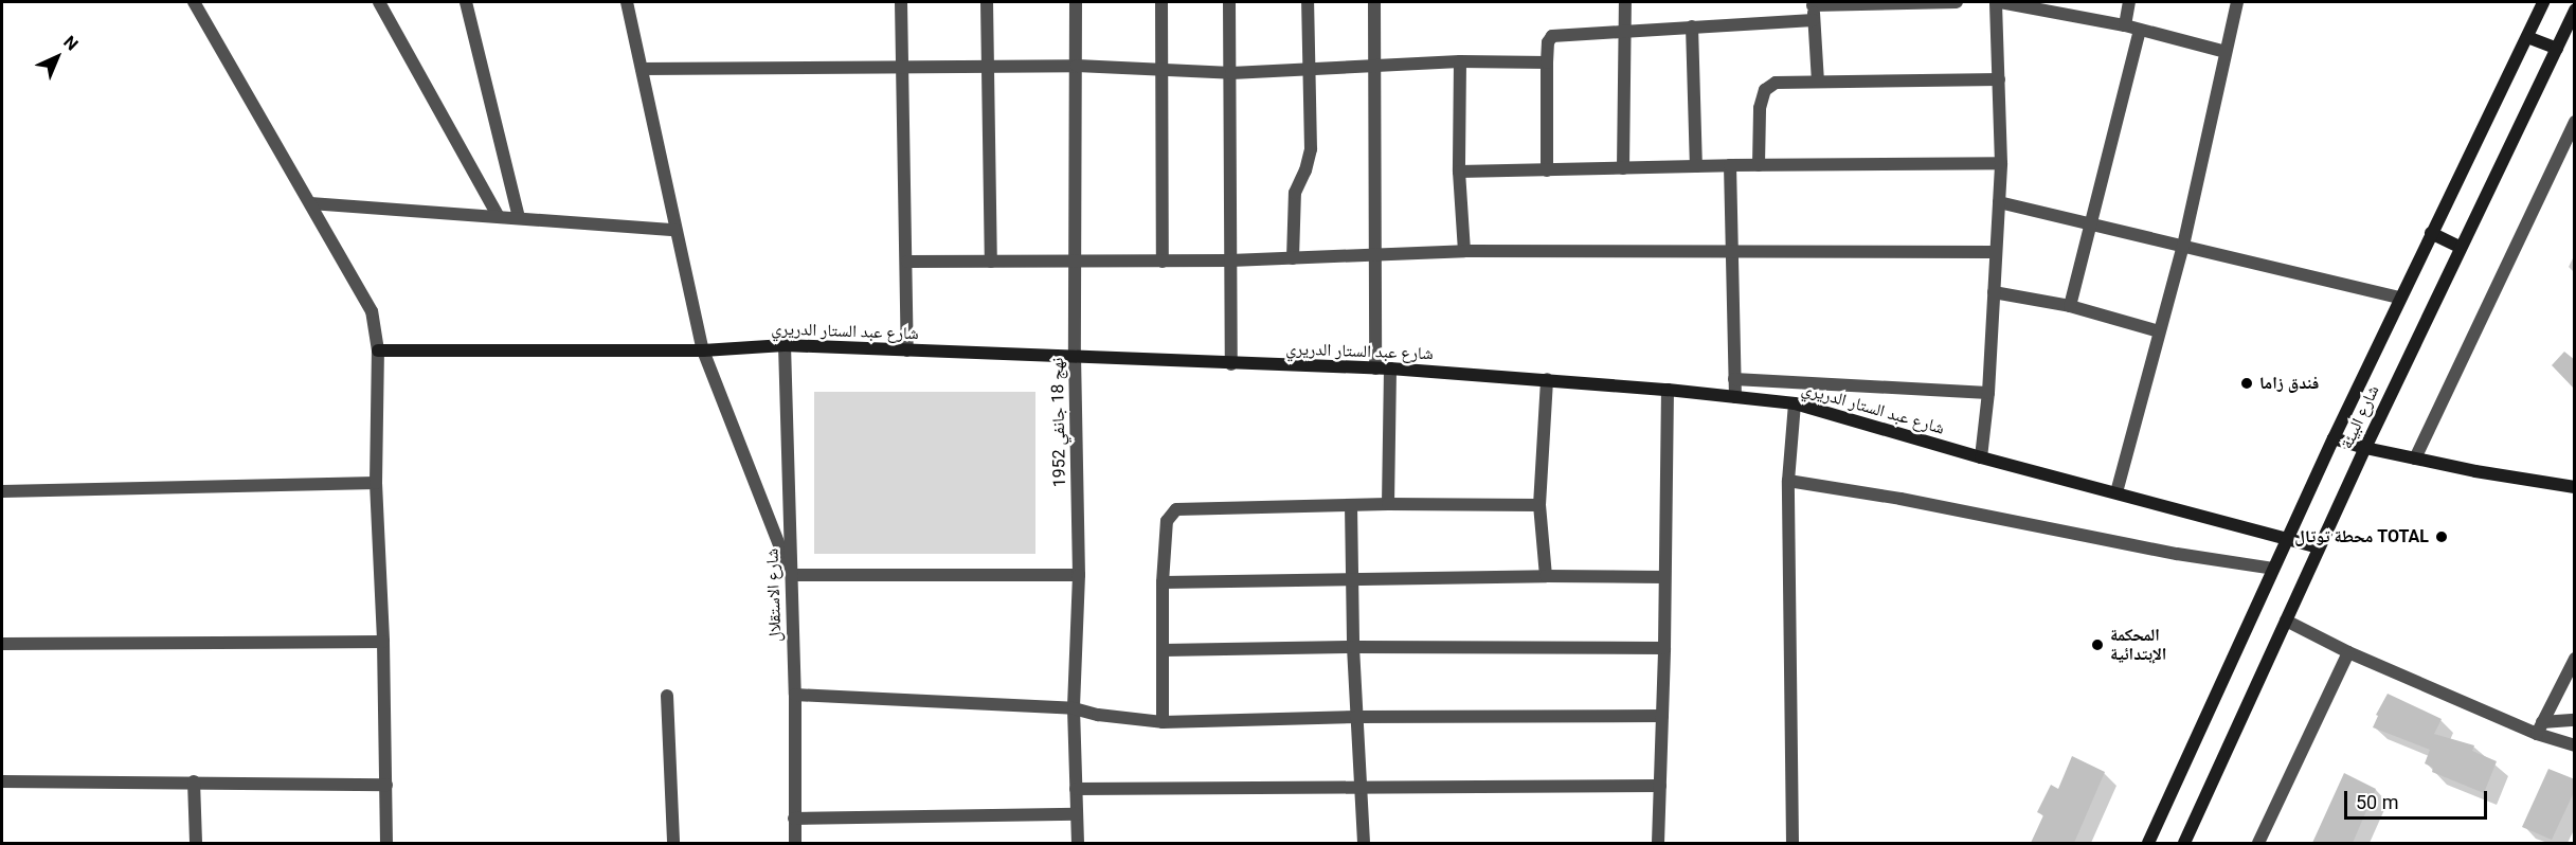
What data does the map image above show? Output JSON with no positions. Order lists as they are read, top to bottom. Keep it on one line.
{"streets":{"main road":["شارع عبد الستار الدريري","شارع البيئة"],"street":["نهج 18 جانفي 1952","شارع الاستقلال"]},"crossings":[["شارع عبد الستار الدريري","شارع البيئة"],["شارع عبد الستار الدريري","نهج 18 جانفي 1952"],["شارع عبد الستار الدريري","شارع الاستقلال"]],"places":["فندق زاما","محطة توتال TOTAL","المحكمة الإبتدائية"],"scale_bar":"50 m","north":"top right"}
